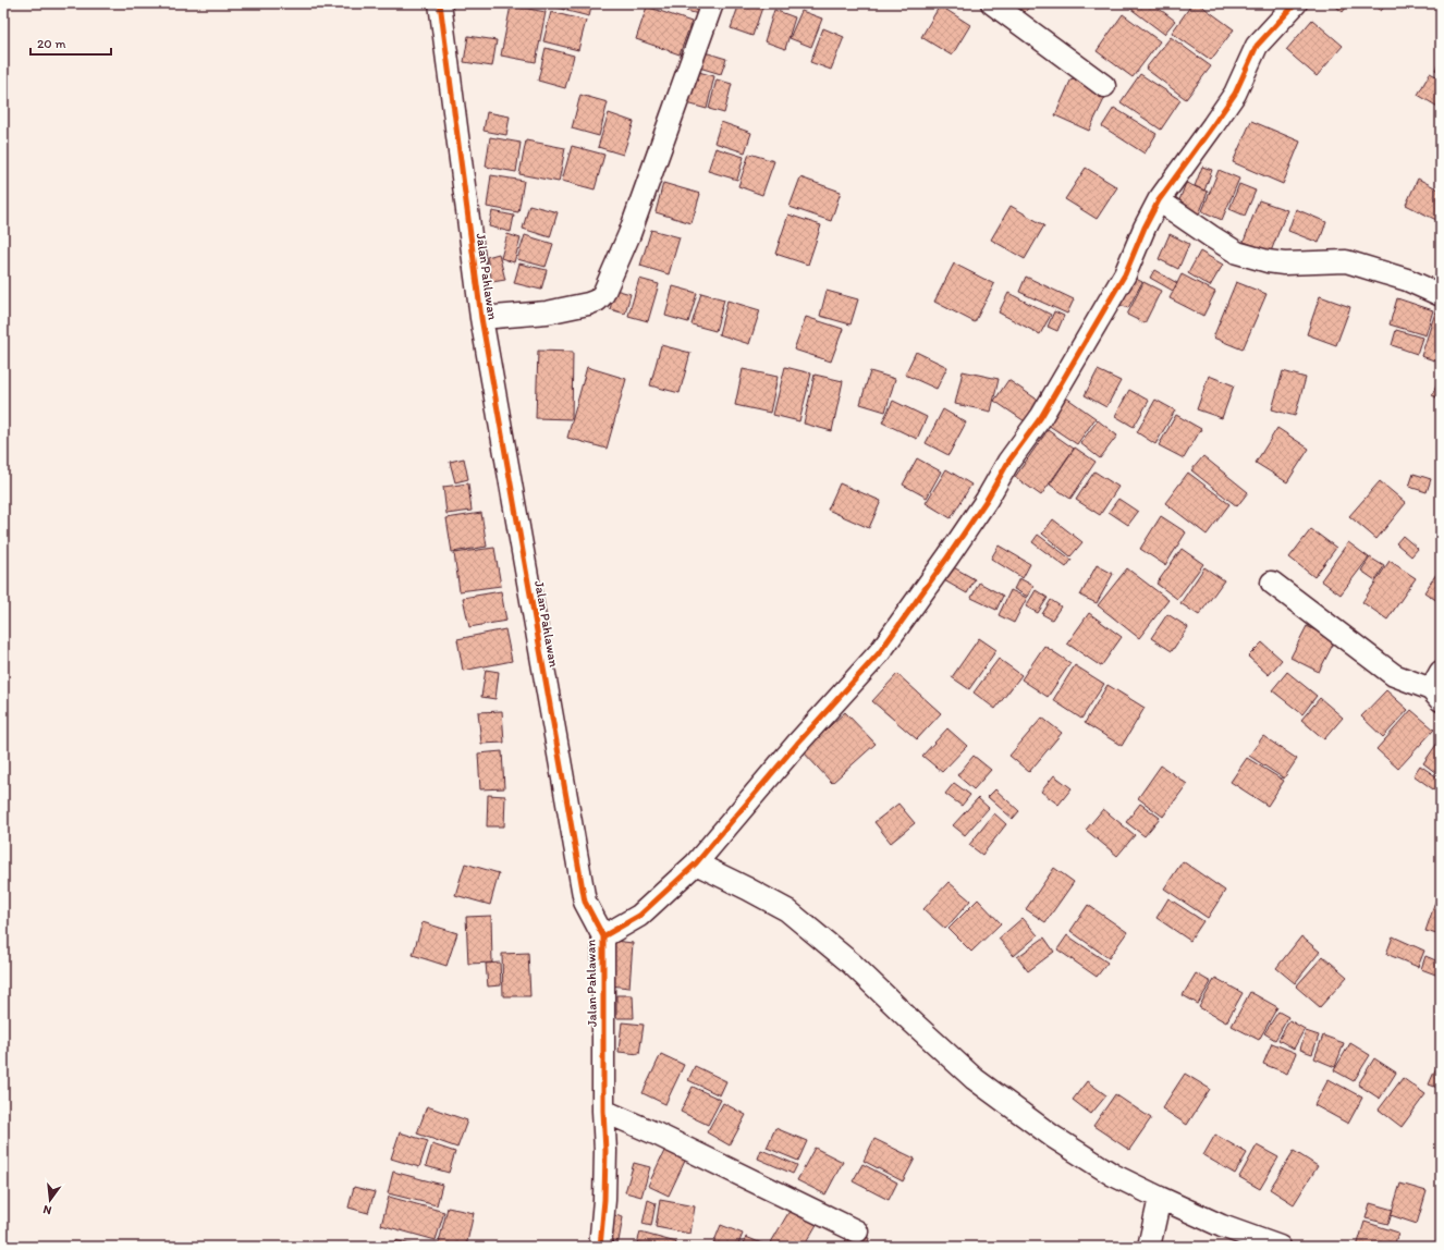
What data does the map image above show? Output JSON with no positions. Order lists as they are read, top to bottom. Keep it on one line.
{"streets":{"street":["Jalan Pahlawan"]},"scale_bar":"20 m","north":"bottom"}
